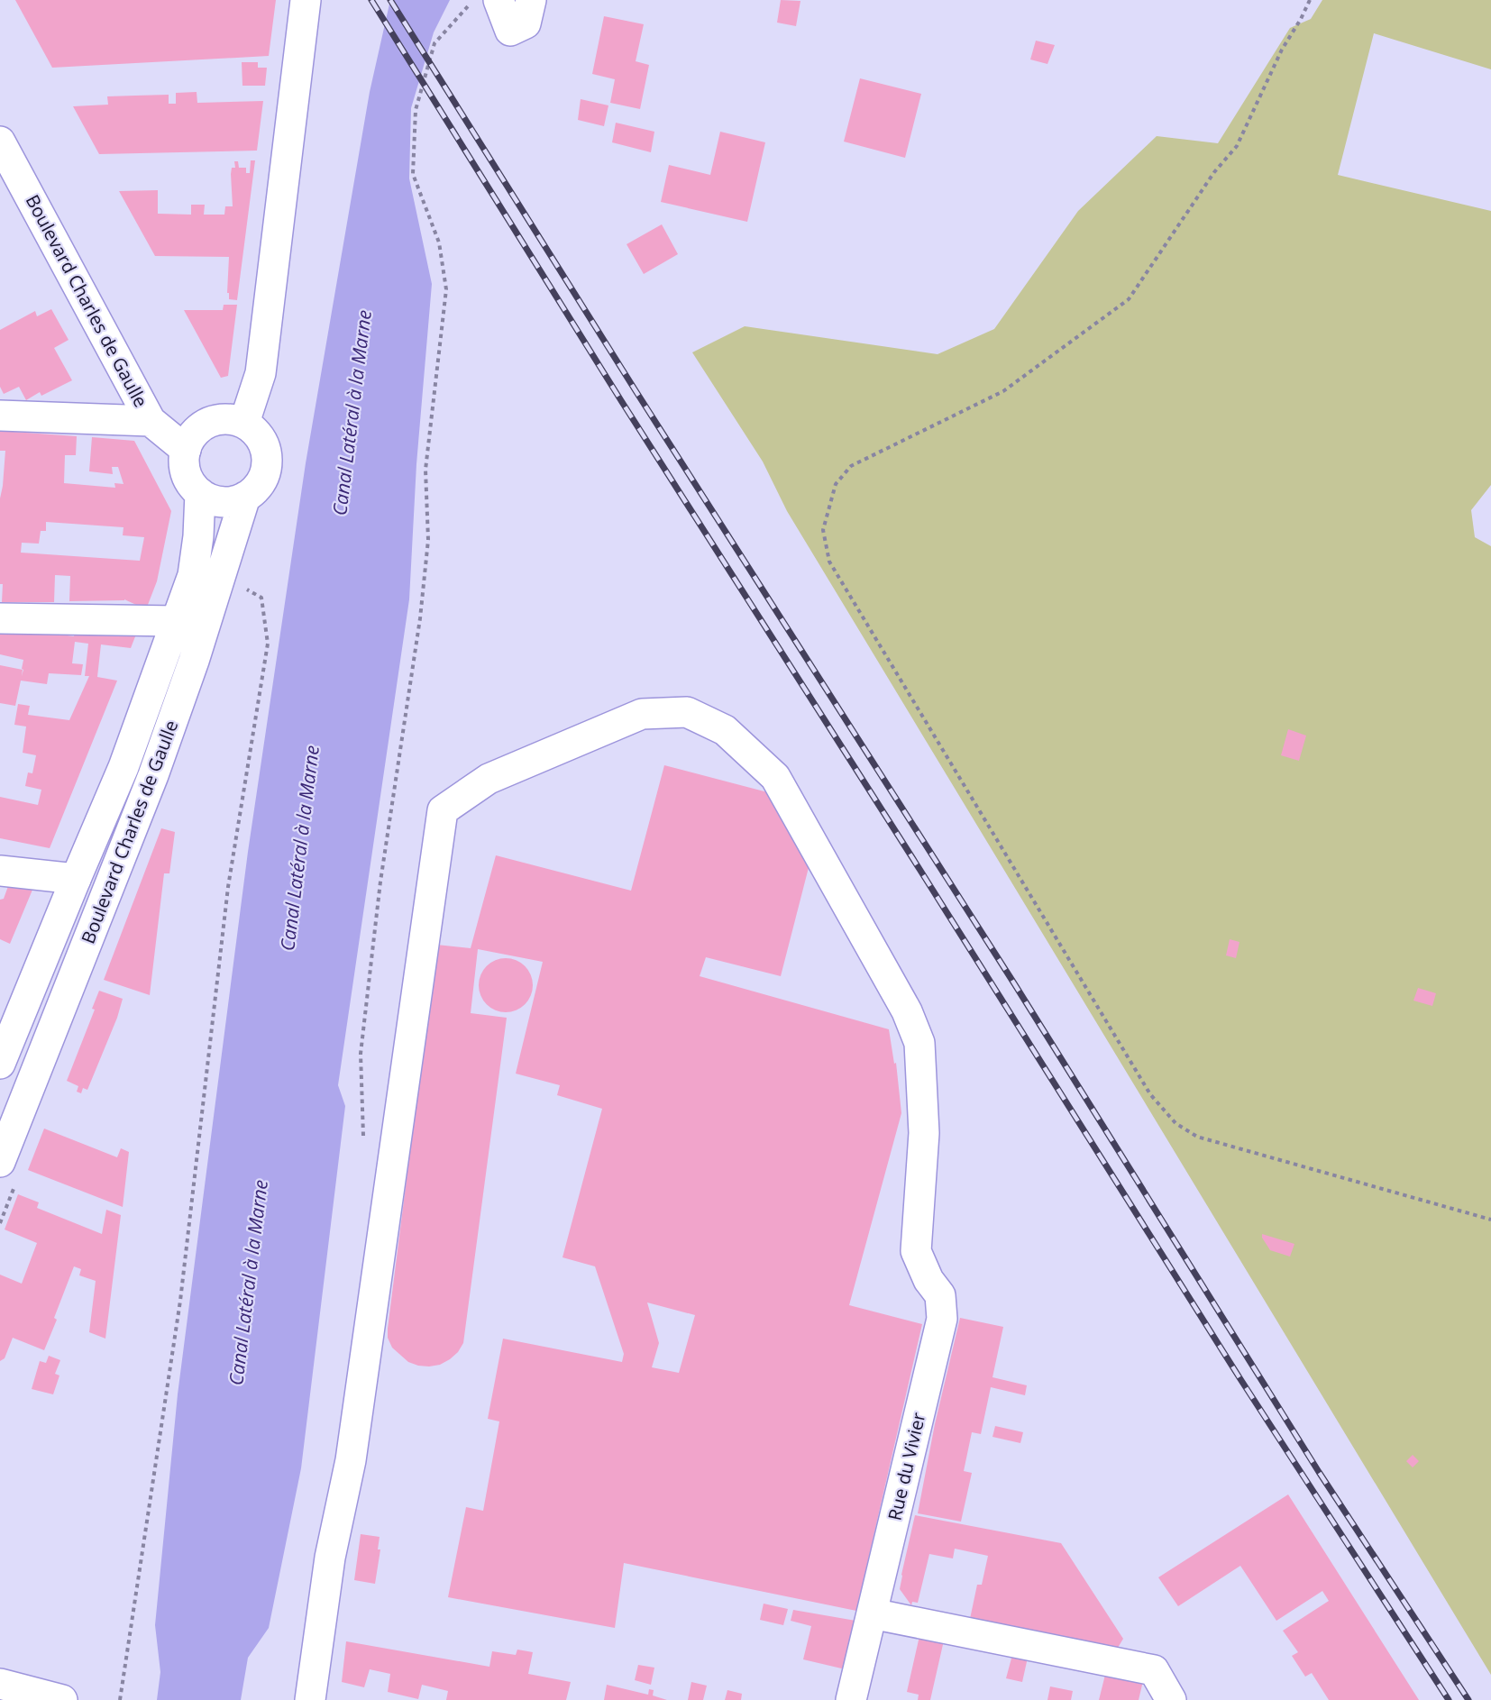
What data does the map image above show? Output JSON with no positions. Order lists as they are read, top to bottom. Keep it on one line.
{"streets":{"main road":["Boulevard Charles de Gaulle","Rue du Vivier"]},"water":["Canal Latéral à la Marne"]}
